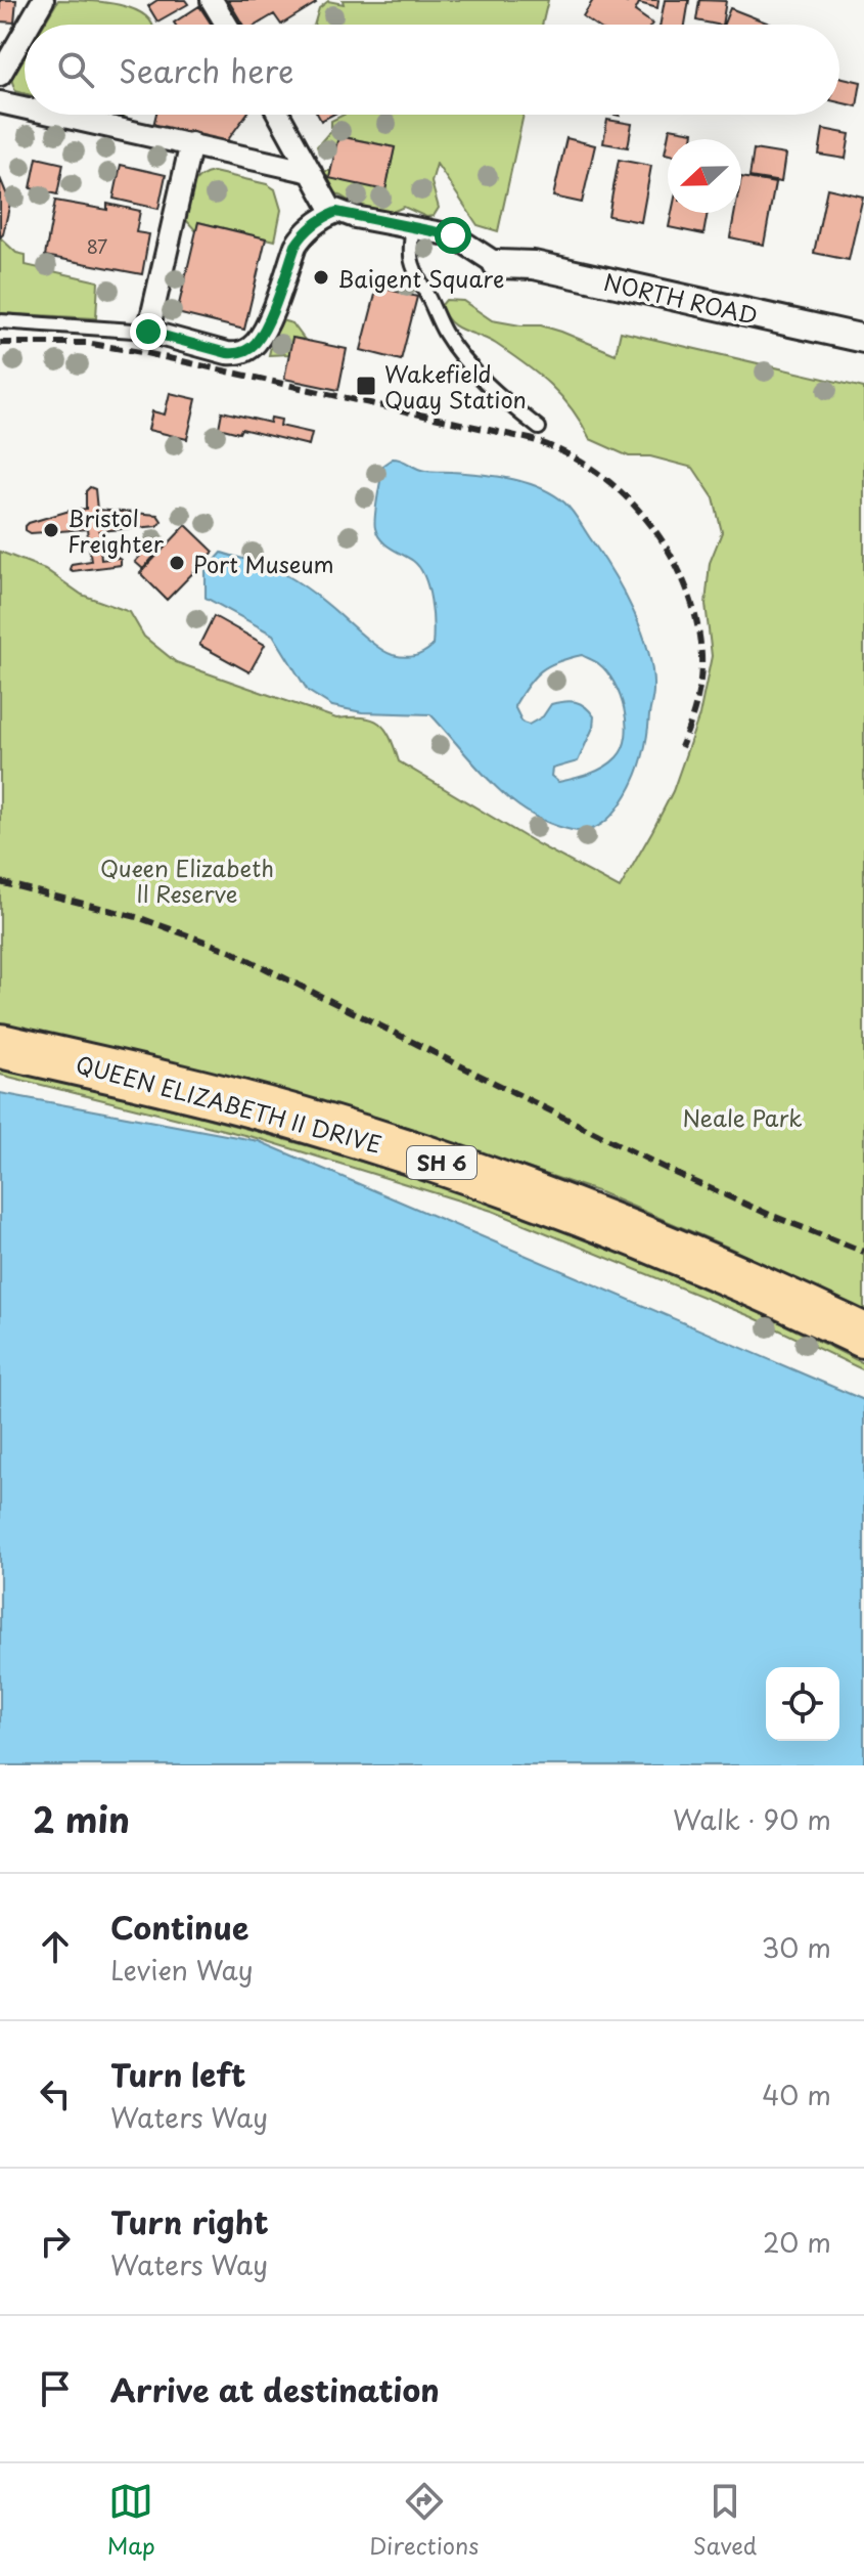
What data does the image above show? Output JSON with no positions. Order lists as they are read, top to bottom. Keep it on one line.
{"streets":{"highway":["QUEEN ELIZABETH II DRIVE","SH 6"],"street":["NORTH ROAD"]},"parks":["Queen Elizabeth ll Reserve","Neale Park"],"places":{"other":["Baigent Square","Bristol Freighter","Port Museum"],"transit":["Wakefield Quay Station"]},"house_numbers":["87"],"north":"left","page":{"search":"Search here","heading":["2 min","Walk · 90 m"],"list":[["Continue","Levien Way","30 m"],["Turn left","Waters Way","40 m"],["Turn right","Waters Way","20 m"],"Arrive at destination"],"nav":["Map","Directions","Saved"]}}
